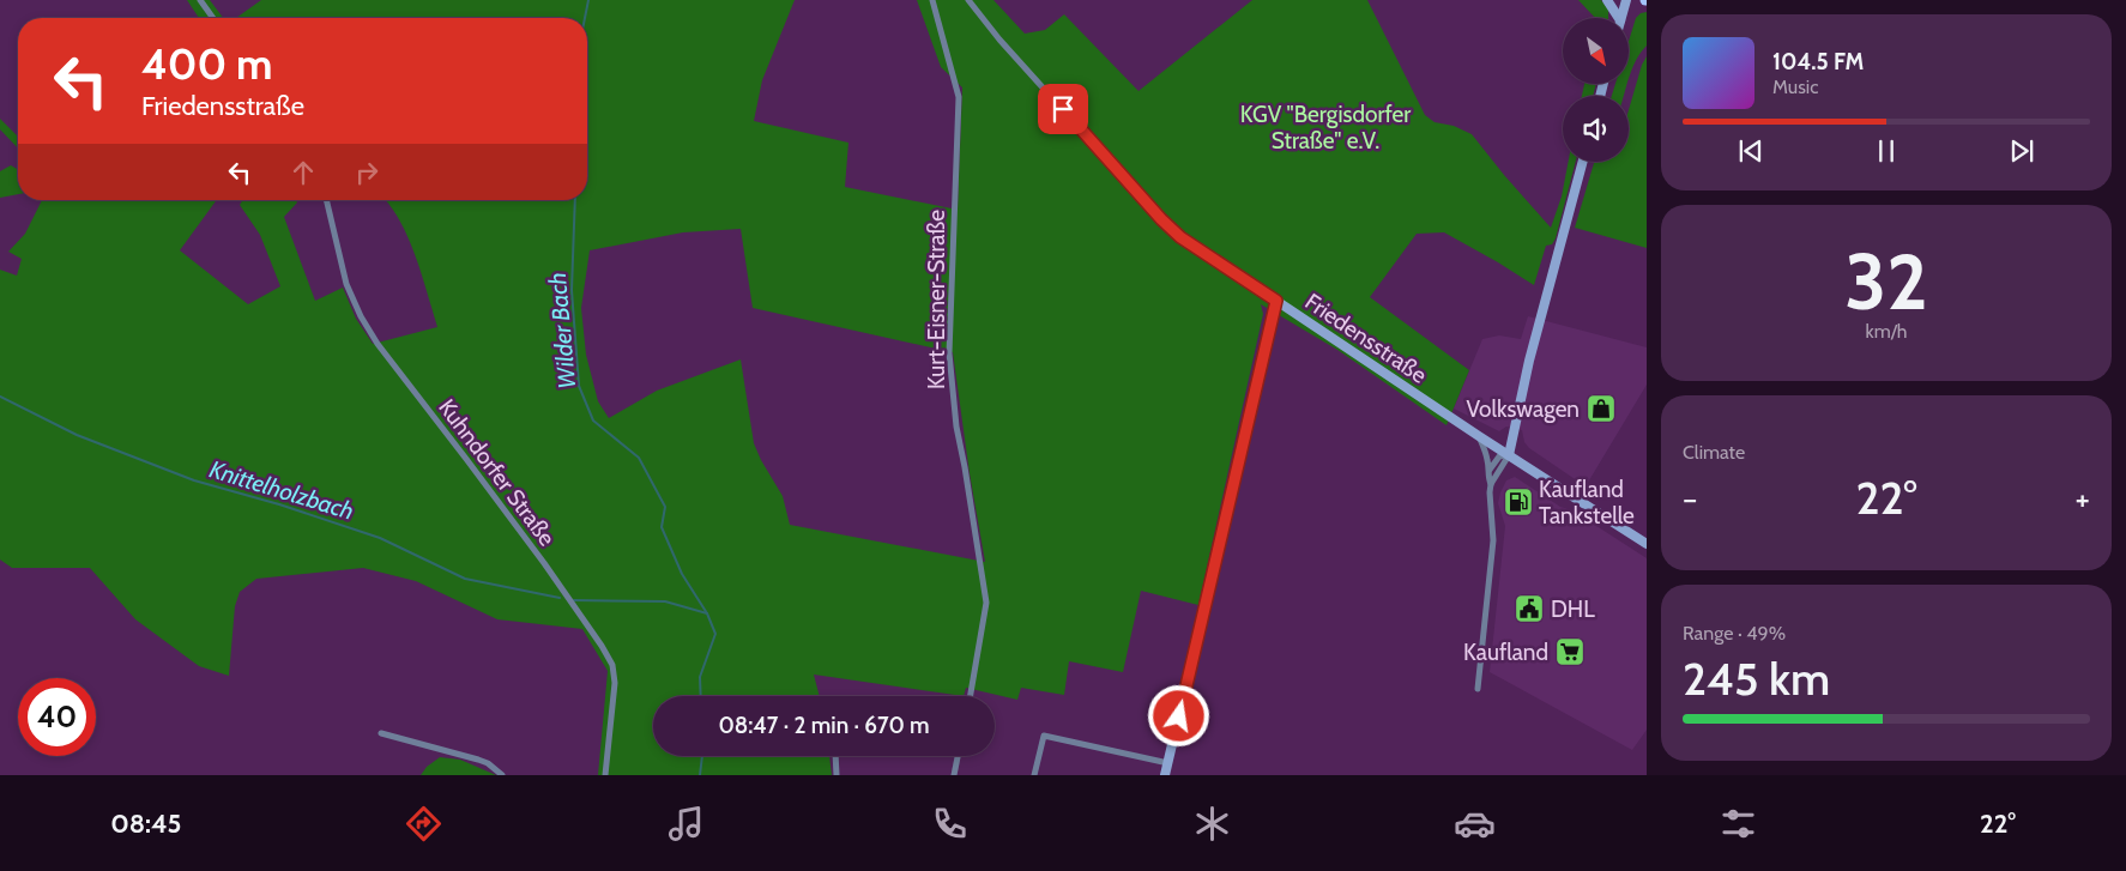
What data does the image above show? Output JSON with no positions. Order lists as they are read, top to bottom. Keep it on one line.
{"streets":{"street":["Kurt-Eisner-Straße","Friedensstraße","Kuhndorfer Straße"]},"water":["Wilder Bach","Knittelholzbach"],"parks":["KGV \"Bergisdorfer Straße\" e.V."],"places":{"shop":["Volkswagen"],"fuel station":["Kaufland Tankstelle"],"public building":["DHL"],"supermarket":["Kaufland"]},"north":"bottom right","page":{"turn":["400 m","Friedensstraße"],"song":["104.5 FM","Music"],"tile":[["32","km/h"],"Climate",["Range · 49%","245 km"]],"heat":["−","22°","+"],"limit":"40","trip":"08:47 · 2 min · 670 m","tabs":["08:45","22°"]}}
